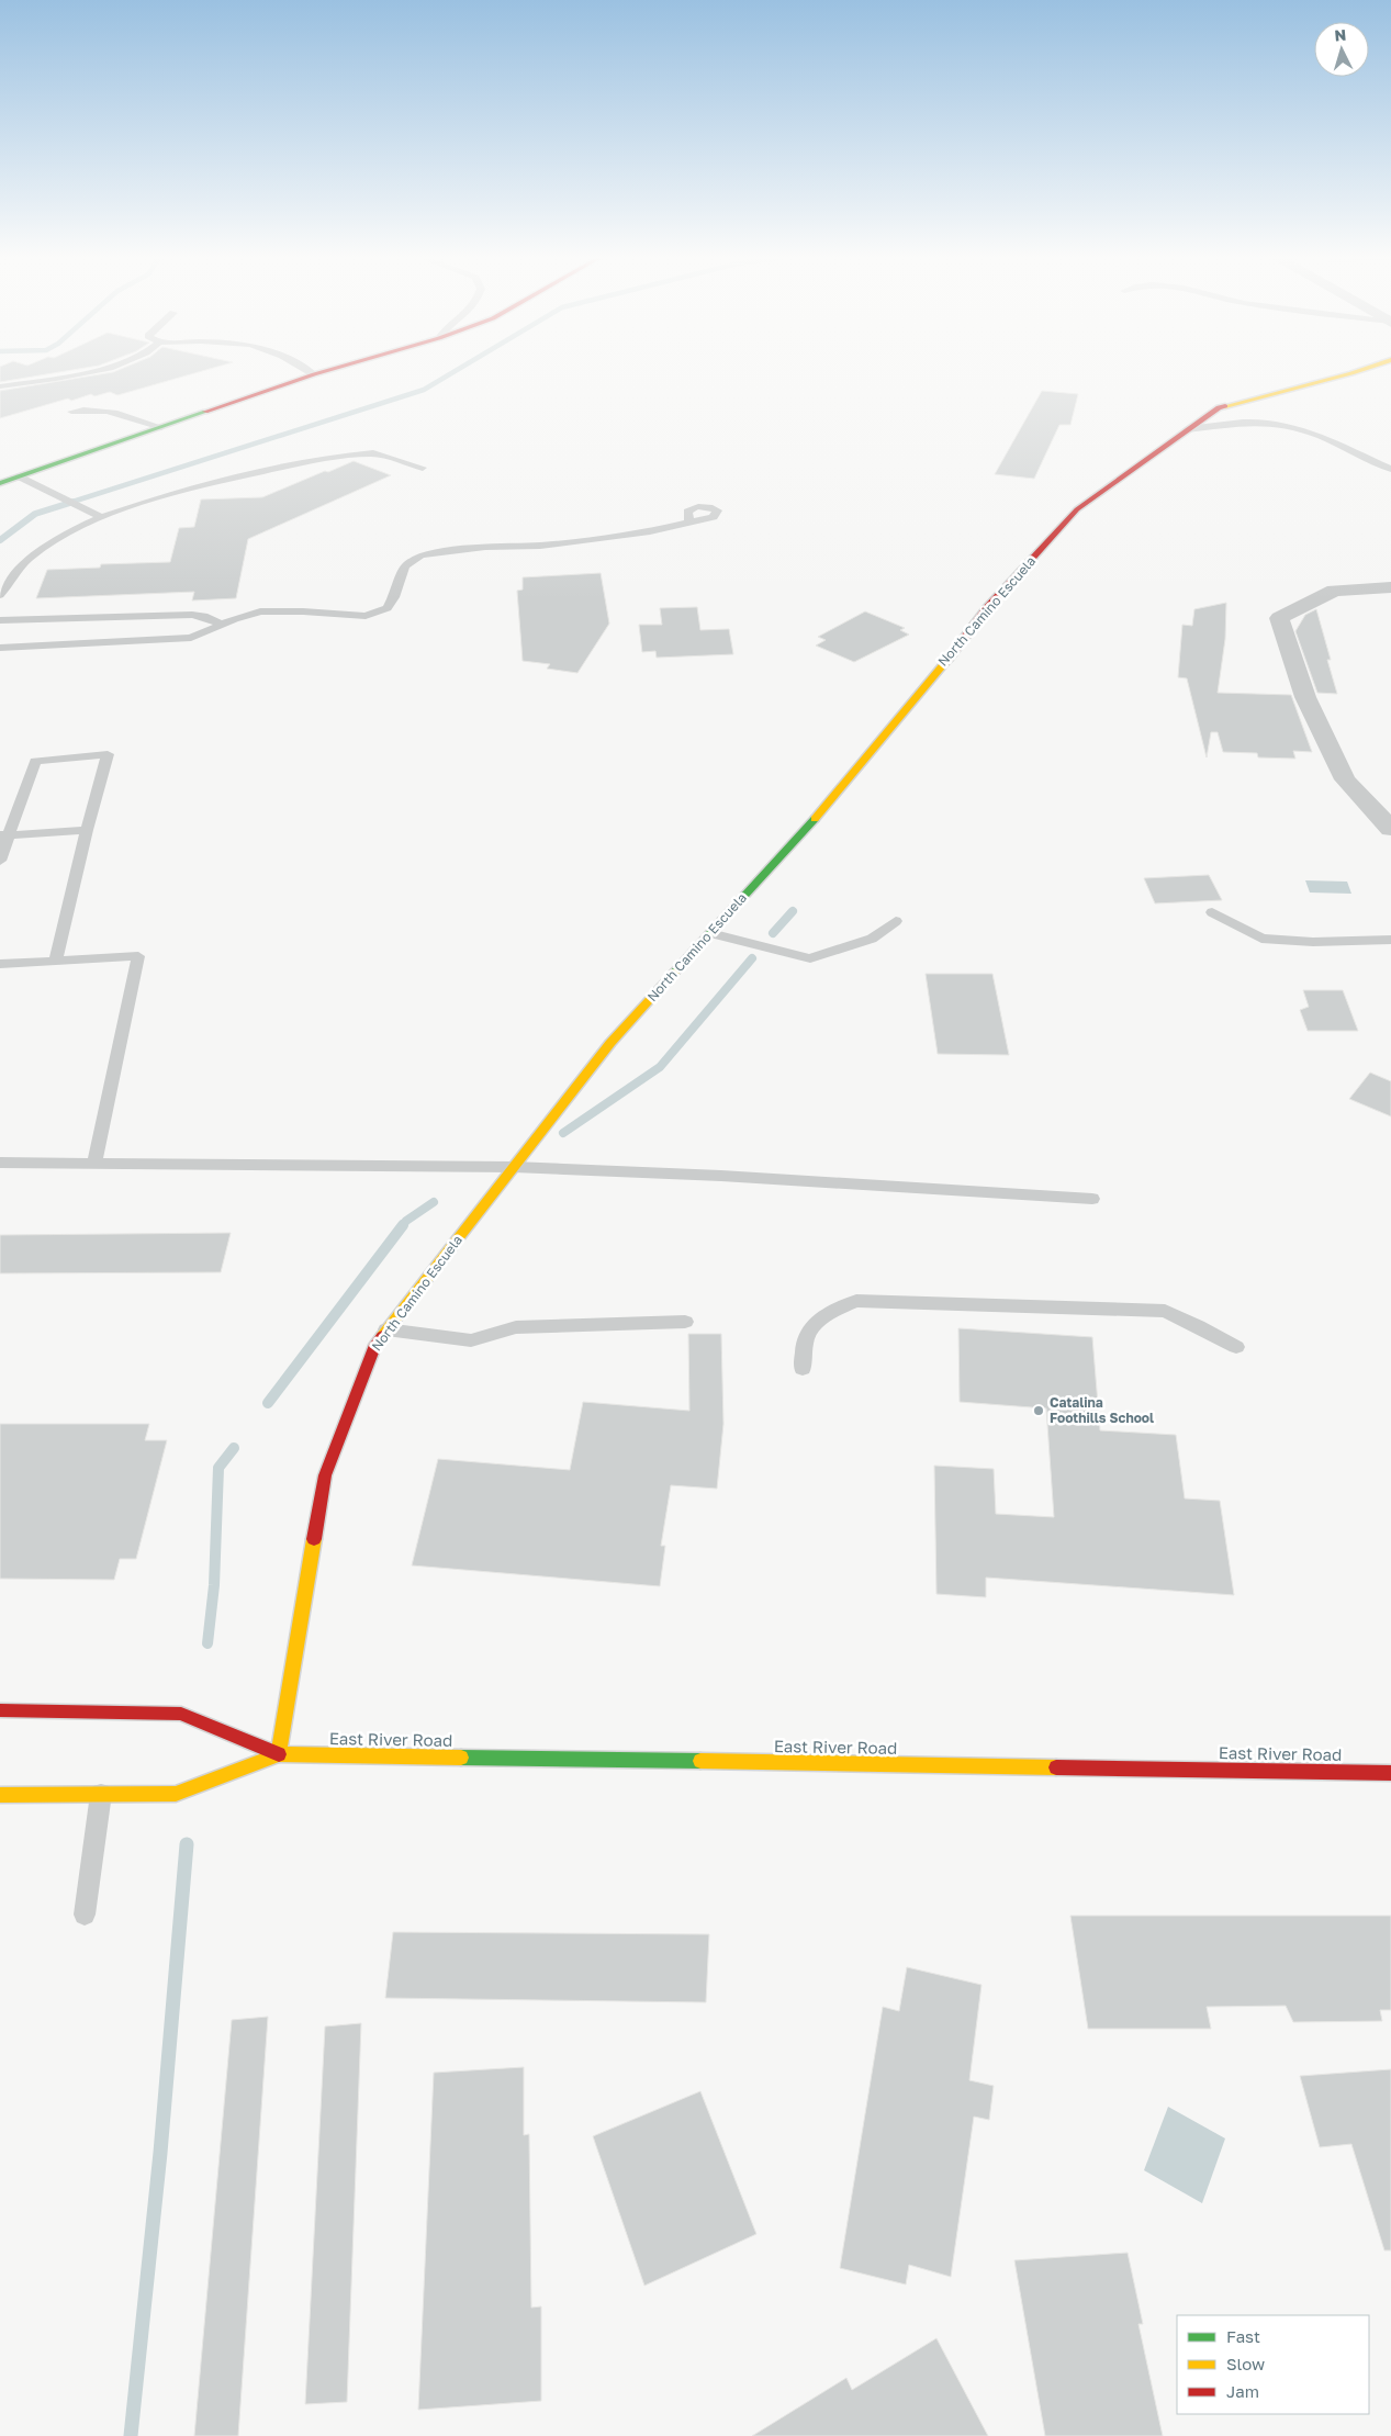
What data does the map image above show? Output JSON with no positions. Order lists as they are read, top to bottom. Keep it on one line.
{"streets":{"street":["North Camino Escuela","East River Road"]},"crossings":[["North Camino Escuela","East River Road"]],"places":["Catalina Foothills School"],"legend":["Fast","Slow","Jam"],"north":"top"}
